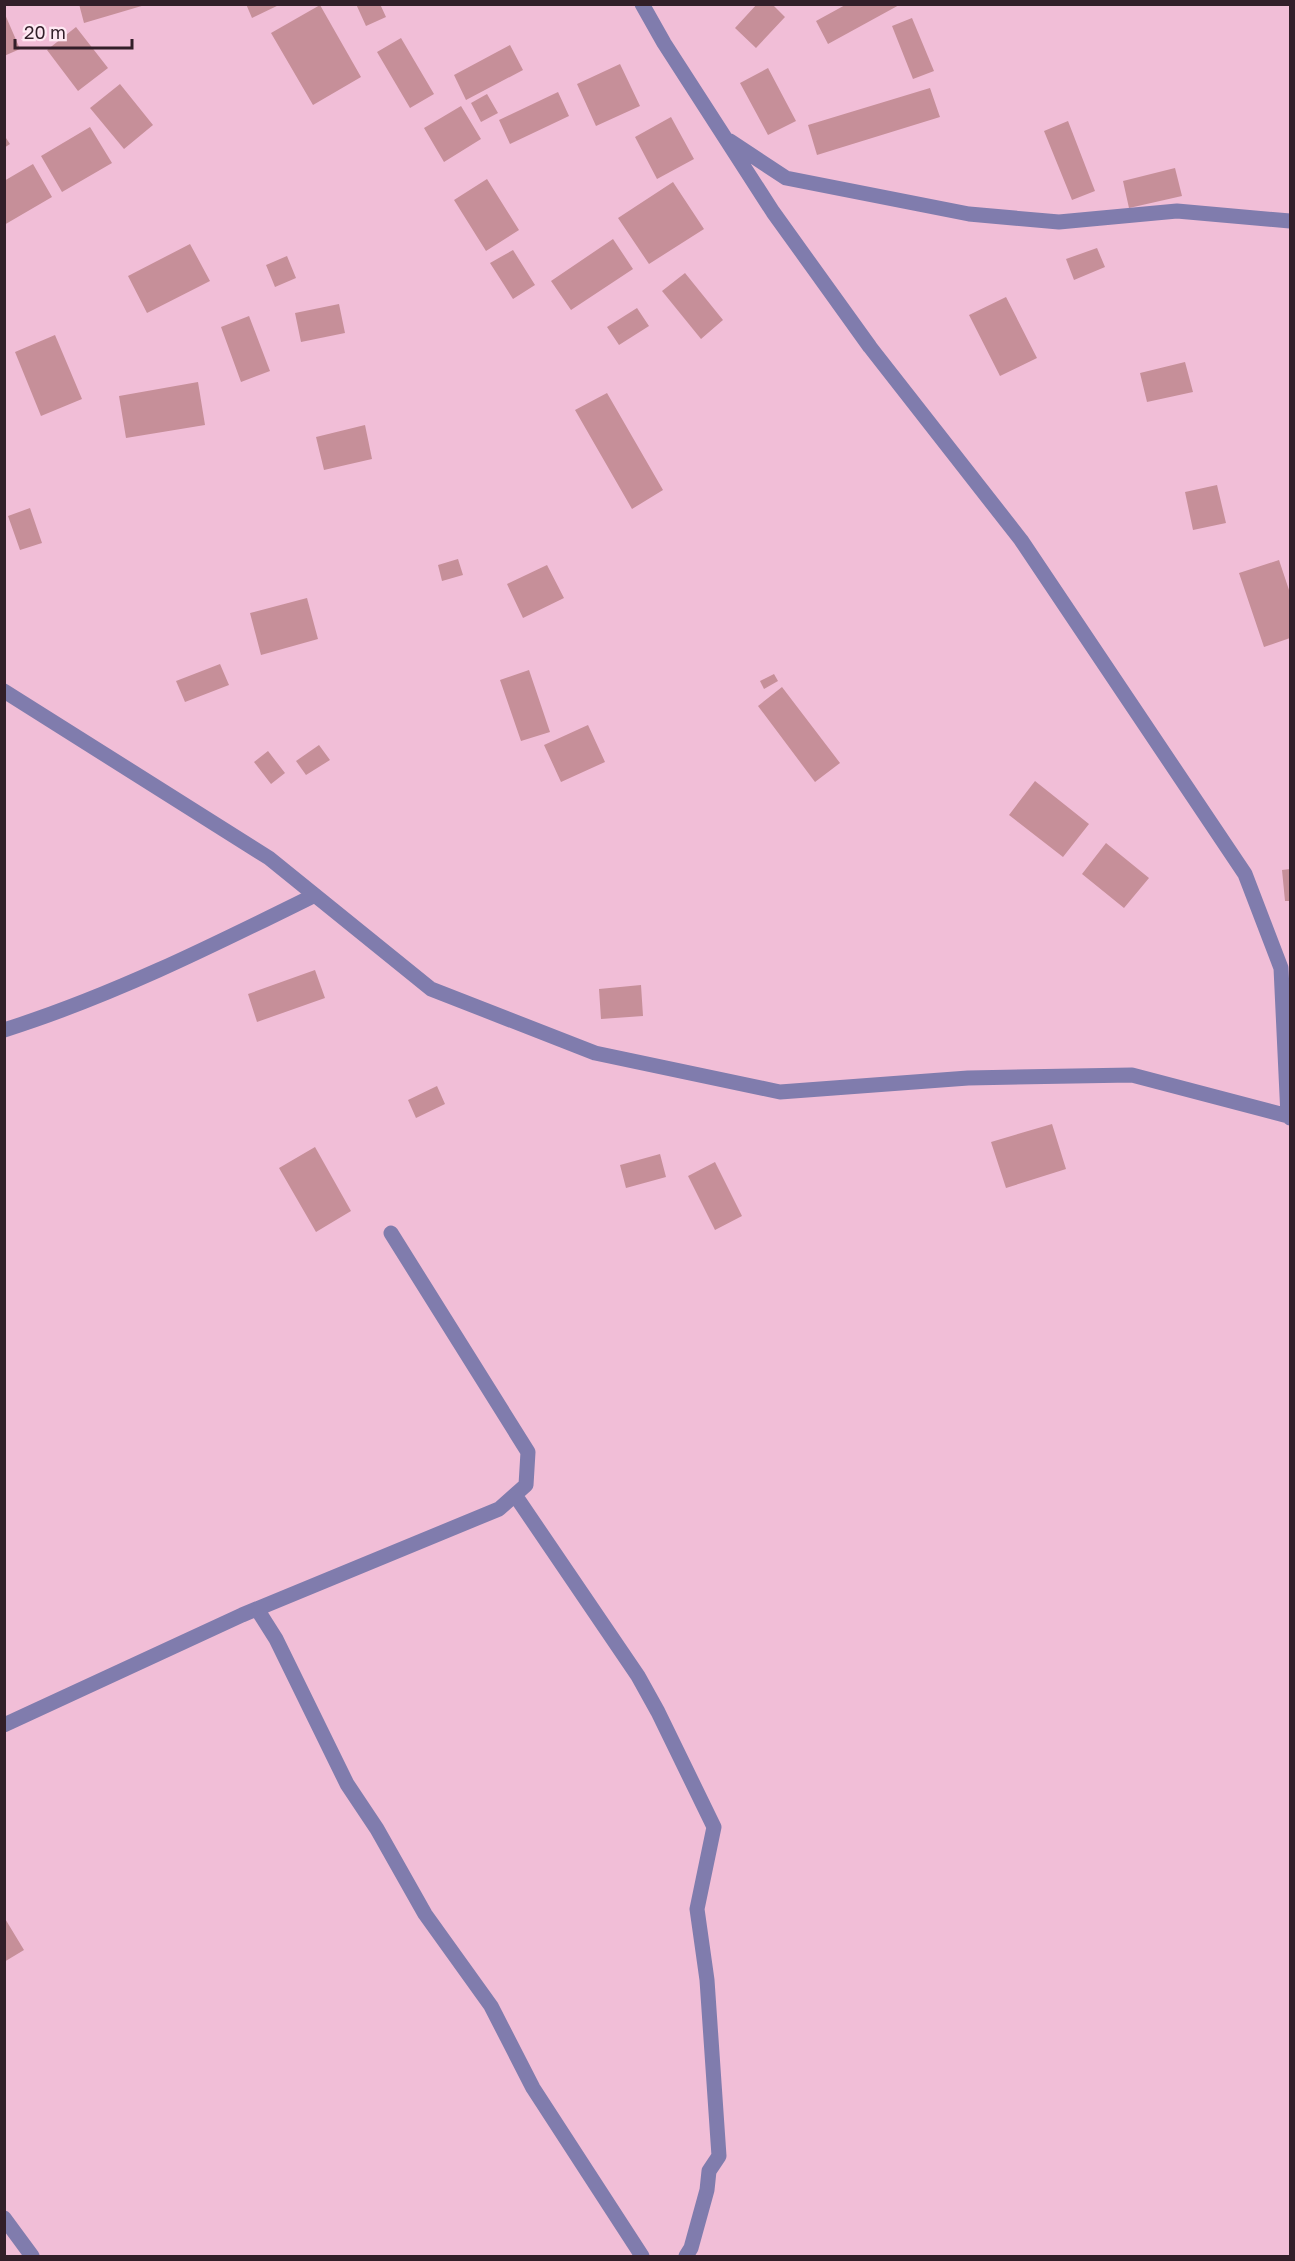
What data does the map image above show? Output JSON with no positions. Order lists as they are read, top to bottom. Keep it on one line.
{"scale_bar":"20 m"}
